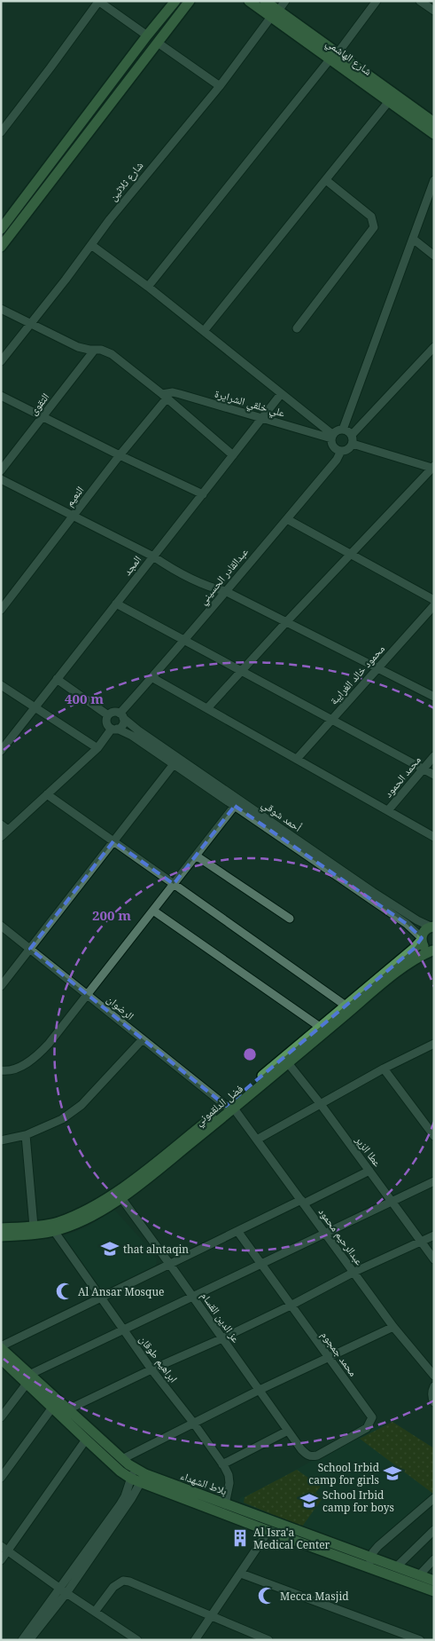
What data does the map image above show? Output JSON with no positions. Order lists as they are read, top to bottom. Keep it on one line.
{"streets":{"main road":["شارع الهاشمي","فضل الدلقموني","بلاط الشهداء"],"street":["شارع ثلاثين","علي خلقي الشرايرة","التقوى","النعيم","المجد","عبدالقادر الحسيني","محمود خالد الغرايبة","محمد الحمود","أحمد شوقي","الرضوان","عطا الزير","عبدالرحيم محمود","عز الدين القسام","محمد جمجوم","ابراهيم طوقان"]},"crossings":[["شارع الهاشمي","شارع ثلاثين"],["علي خلقي الشرايرة","النعيم"],["علي خلقي الشرايرة","المجد"],["علي خلقي الشرايرة","عبدالقادر الحسيني"],["عبدالقادر الحسيني","أحمد شوقي"],["أحمد شوقي","فضل الدلقموني"],["الرضوان","فضل الدلقموني"],["الرضوان","عبدالرحيم محمود"],["فضل الدلقموني","عطا الزير"],["فضل الدلقموني","عبدالرحيم محمود"],["فضل الدلقموني","عز الدين القسام"],["فضل الدلقموني","ابراهيم طوقان"],["عز الدين القسام","محمد جمجوم"],["ابراهيم طوقان","بلاط الشهداء"]],"places":{"school or university":["that alntaqin","School Irbid camp for girls","School Irbid camp for boys"],"mosque":["Al Ansar Mosque","Mecca Masjid"],"building":["Al Isra'a Medical Center"]},"rings":["400 m","200 m"]}
